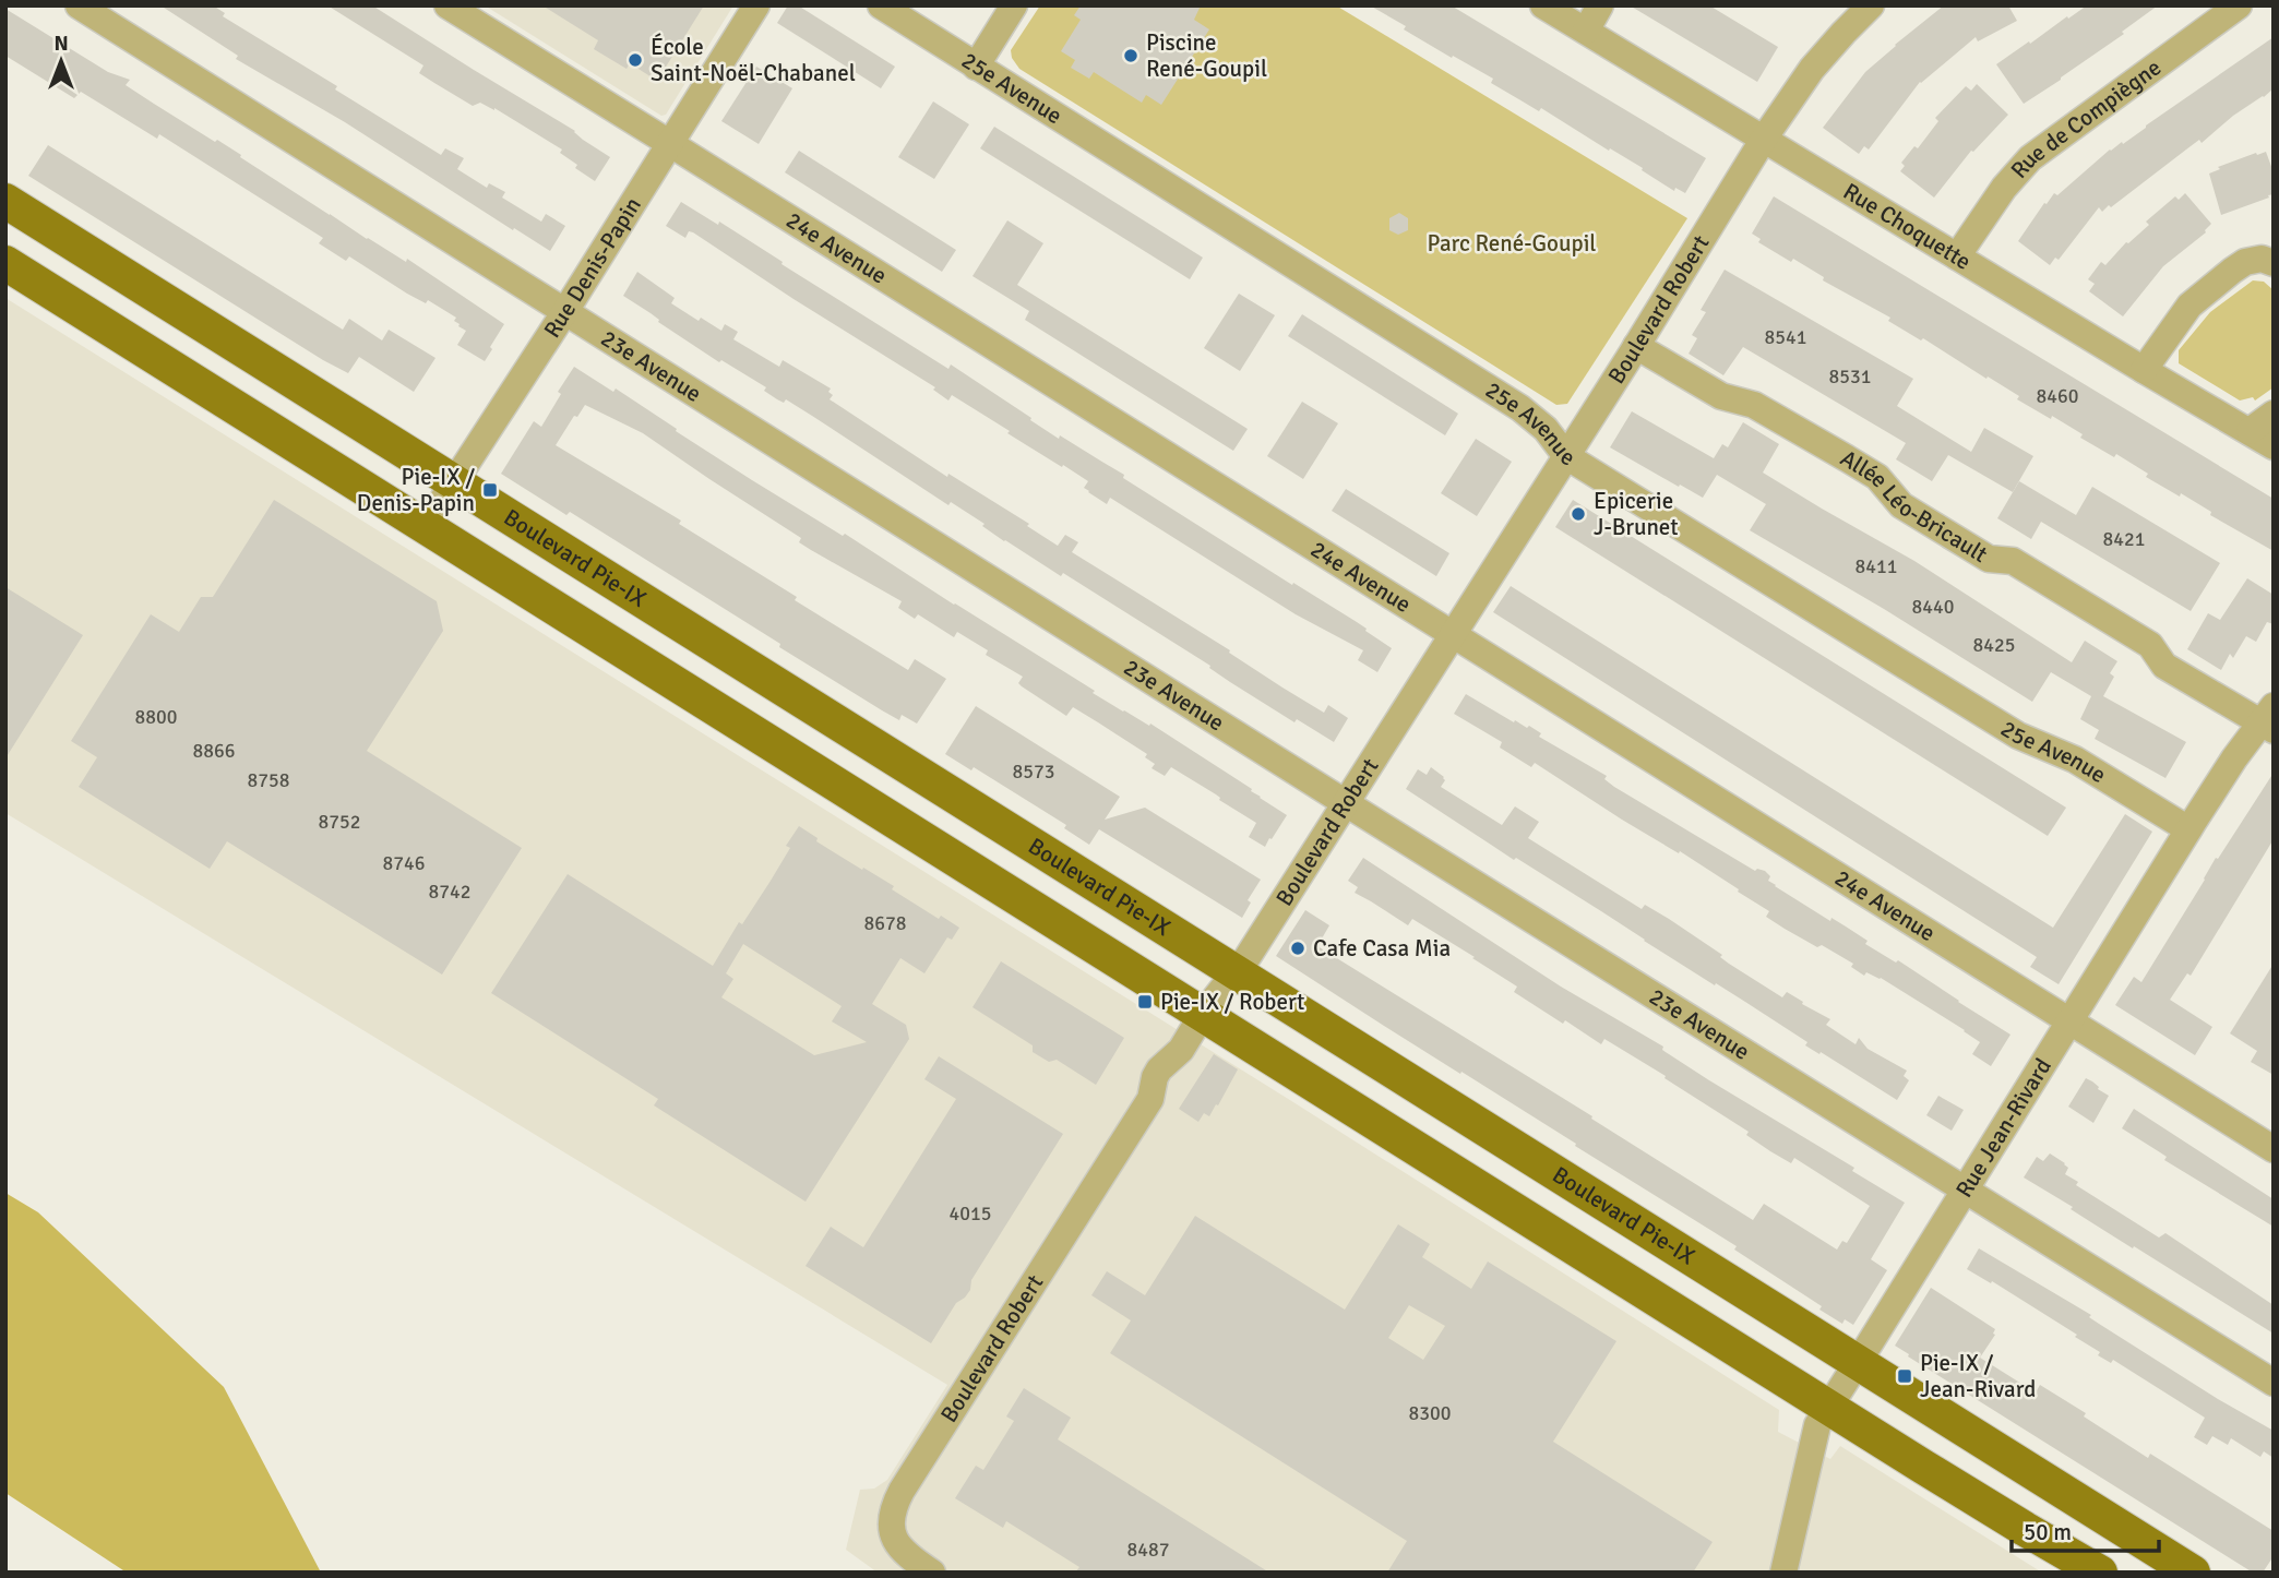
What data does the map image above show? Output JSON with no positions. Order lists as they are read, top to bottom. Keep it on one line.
{"streets":{"main road":["Boulevard Pie-IX"],"street":["25e Avenue","Rue de Compiègne","Rue Choquette","24e Avenue","Rue Denis-Papin","Boulevard Robert","23e Avenue","Allée Léo-Bricault","Rue Jean-Rivard"]},"crossings":[["25e Avenue","Boulevard Robert"],["25e Avenue","Rue Jean-Rivard"],["Rue de Compiègne","Rue Choquette"],["Rue Choquette","Boulevard Robert"],["24e Avenue","Rue Denis-Papin"],["24e Avenue","Boulevard Robert"],["24e Avenue","Rue Jean-Rivard"],["Rue Denis-Papin","23e Avenue"],["Rue Denis-Papin","Boulevard Pie-IX"],["Boulevard Robert","23e Avenue"],["Boulevard Robert","Allée Léo-Bricault"],["Boulevard Robert","Boulevard Pie-IX"],["23e Avenue","Rue Jean-Rivard"],["Allée Léo-Bricault","Rue Jean-Rivard"],["Boulevard Pie-IX","Rue Jean-Rivard"]],"parks":["Parc René-Goupil"],"places":{"other":["Piscine René-Goupil","École Saint-Noël-Chabanel","Epicerie J-Brunet","Cafe Casa Mia"],"transit":["Pie-IX / Denis-Papin","Pie-IX / Robert","Pie-IX / Jean-Rivard"]},"house_numbers":["8541","8531","8460","8421","8411","8440","8425","8800","8866","8573","8758","8752","8746","8742","8678","4015","8300","8487"],"scale_bar":"50 m","north":"top"}
